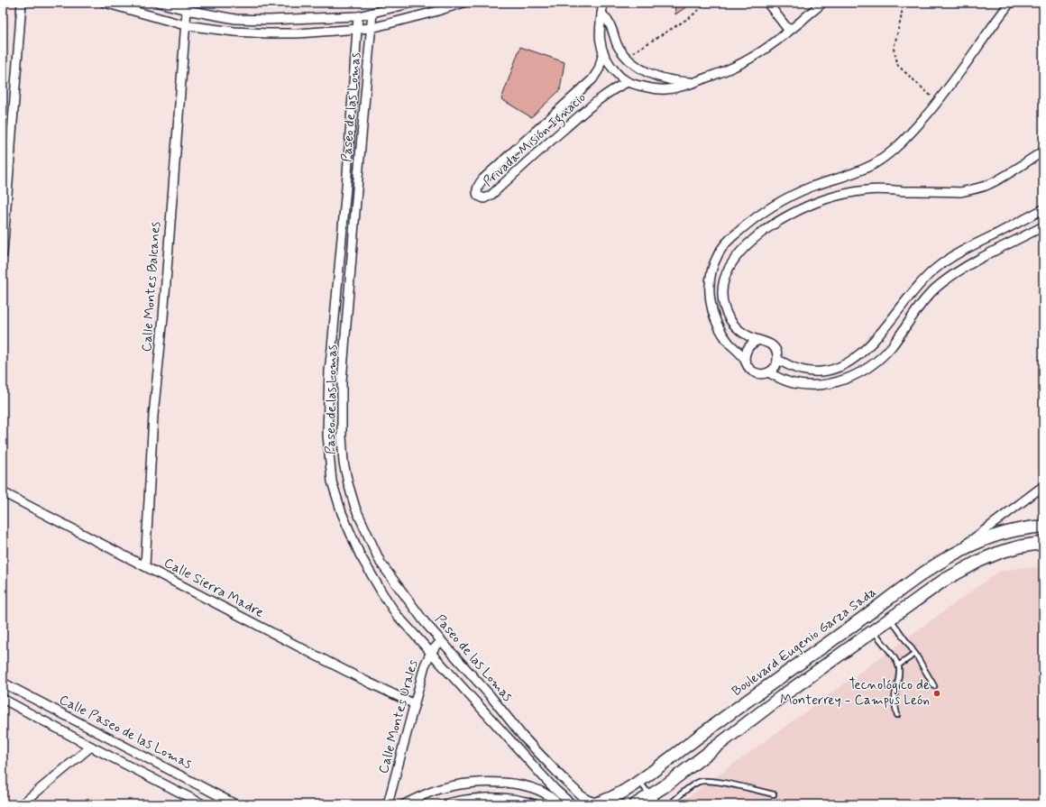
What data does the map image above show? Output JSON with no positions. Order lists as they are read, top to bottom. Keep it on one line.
{"streets":{"street":["Paseo de las Lomas","Privada Misión Ignacio","Calle Montes Balcanes","Calle Sierra Madre","Boulevard Eugenio Garza Sada","Calle Montes Urales","Calle Paseo de las Lomas"]},"crossings":[["Paseo de las Lomas","Boulevard Eugenio Garza Sada"],["Paseo de las Lomas","Calle Montes Urales"],["Calle Montes Balcanes","Calle Sierra Madre"],["Calle Sierra Madre","Calle Montes Urales"]],"places":["Tecnológico de Monterrey - Campus León"]}
